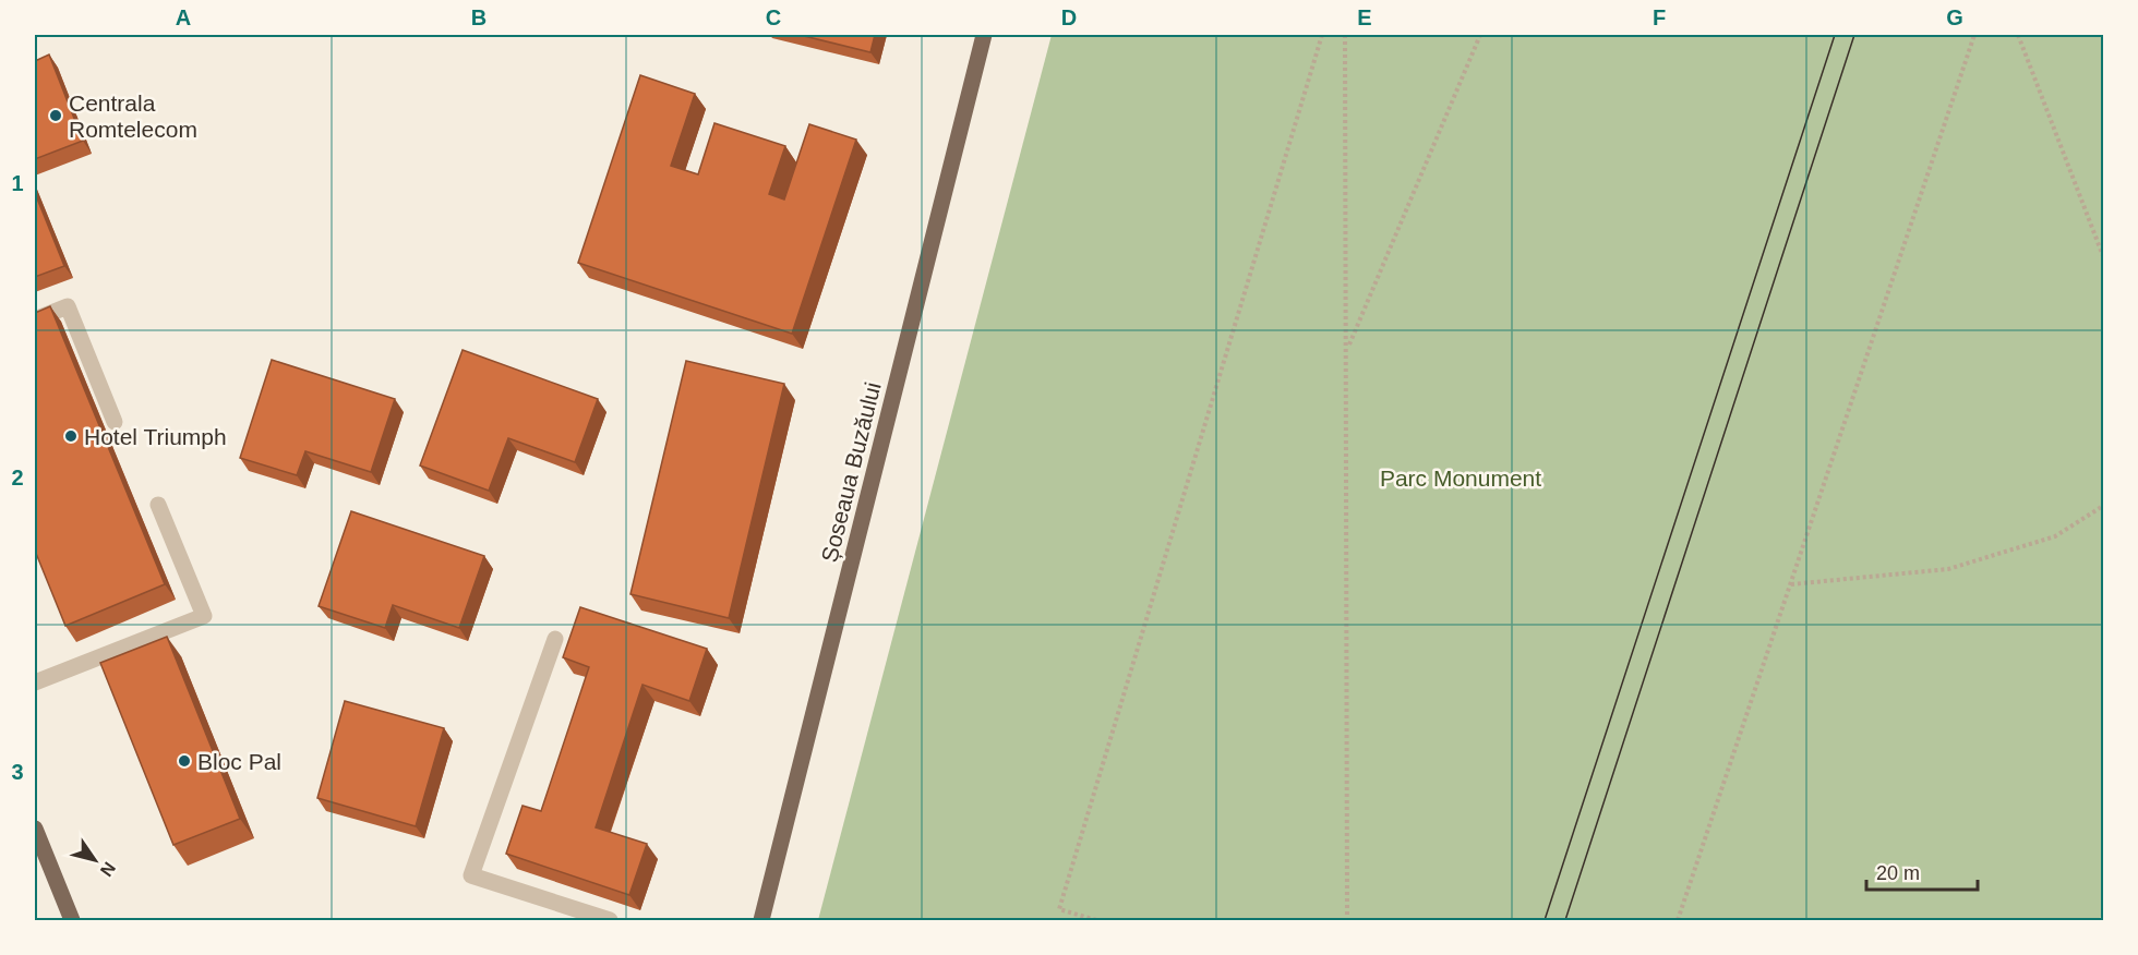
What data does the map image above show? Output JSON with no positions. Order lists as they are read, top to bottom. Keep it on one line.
{"streets":{"main road":["Șoseaua Buzăului"]},"parks":["Parc Monument"],"places":["Centrala Romtelecom","Hotel Triumph","Bloc Pal"],"scale_bar":"20 m","north":"bottom right","grid":{"columns":["A","B","C","D","E","F","G"],"rows":["1","2","3"]}}
